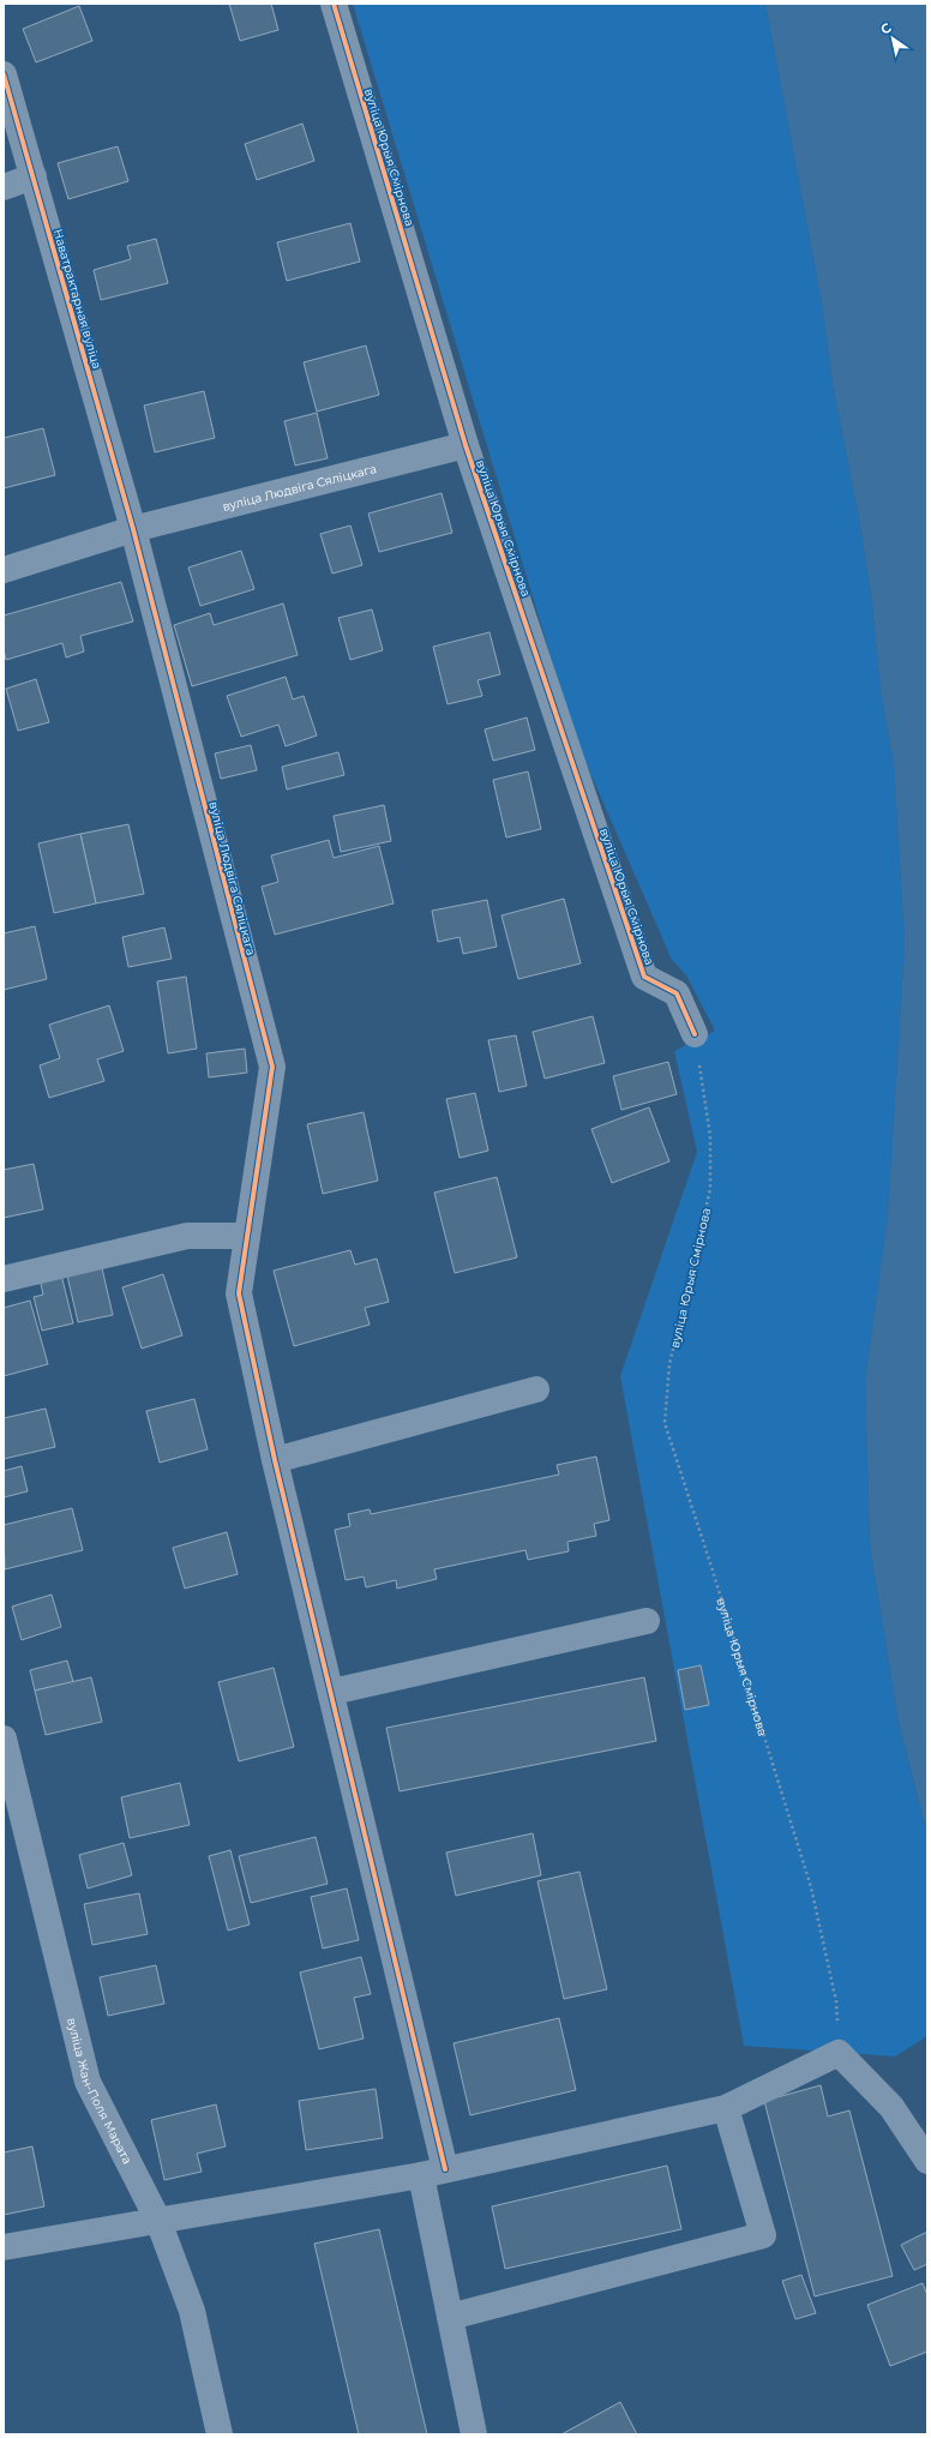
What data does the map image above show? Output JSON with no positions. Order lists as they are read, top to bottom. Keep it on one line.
{"streets":{"street":["вуліца Юрыя Смірнова","Наватрактарная вуліца","вуліца Людвіга Сяліцкага","вуліца Жан-Поля Марата"]},"crossings":[["вуліца Юрыя Смірнова","вуліца Людвіга Сяліцкага"],["Наватрактарная вуліца","вуліца Людвіга Сяліцкага"]],"north":"top left"}
